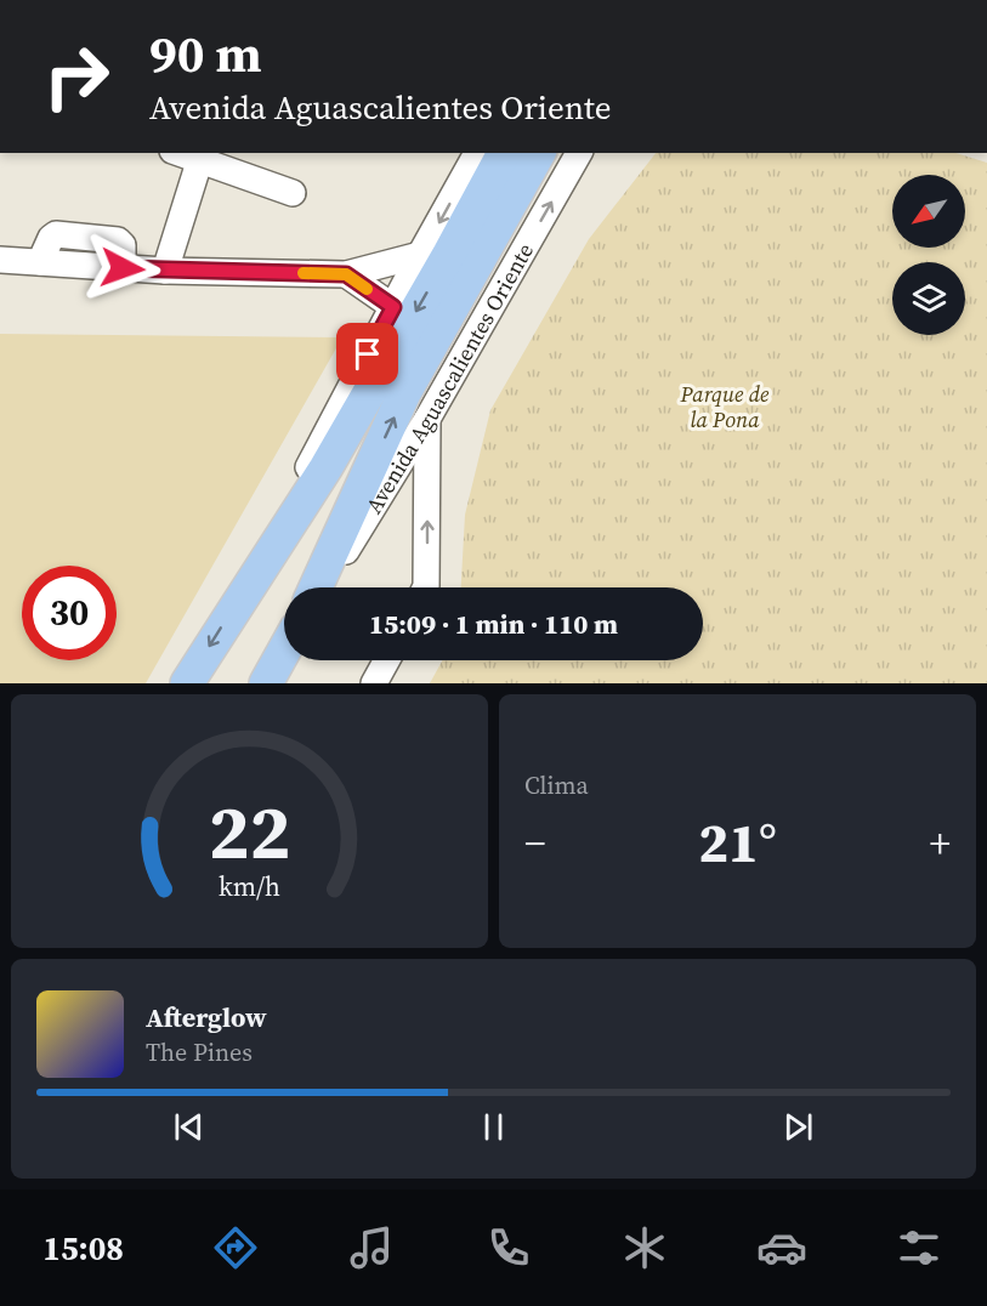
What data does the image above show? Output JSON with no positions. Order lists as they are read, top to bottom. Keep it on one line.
{"streets":{"main road":["Avenida Aguascalientes Oriente"]},"parks":["Parque de la Pona"],"north":"bottom left","page":{"turn":["90 m","Avenida Aguascalientes Oriente"],"limit":"30","trip":"15:09 · 1 min · 110 m","tile":"Clima","heat":["−","21°","+"],"song":["Afterglow","The Pines"],"tabs":"15:08","gauge":["22","km/h"]}}
